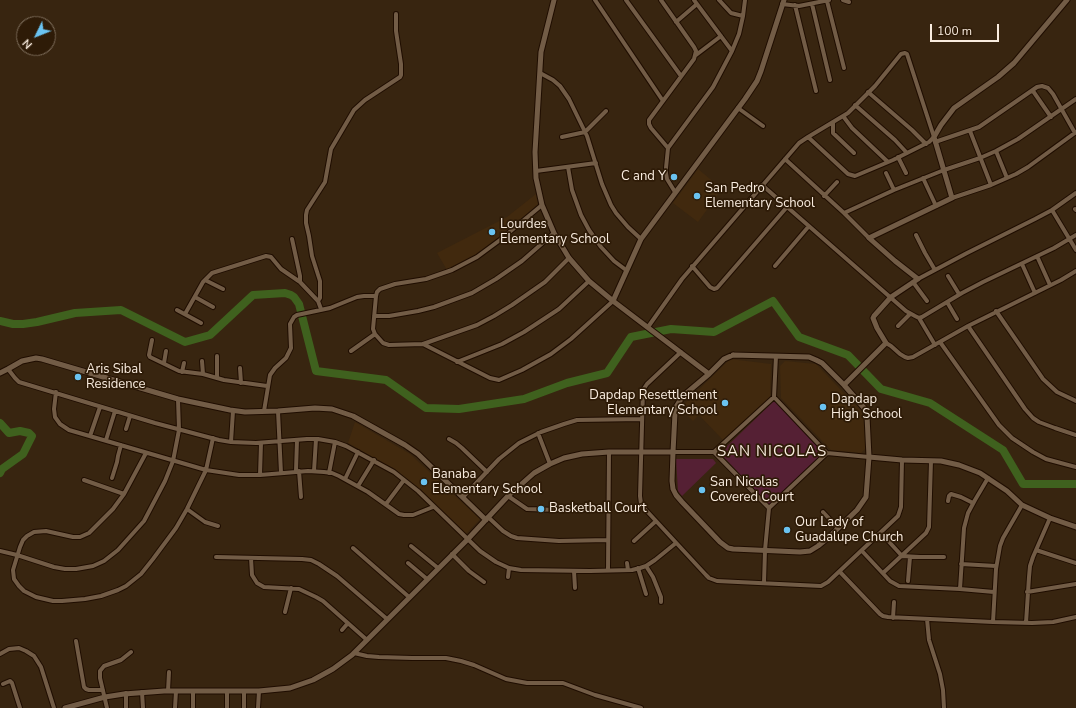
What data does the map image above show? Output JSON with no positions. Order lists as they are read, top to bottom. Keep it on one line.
{"districts":["SAN NICOLAS"],"places":["C and Y","San Pedro Elementary School","Lourdes Elementary School","Aris Sibal Residence","Dapdap Resettlement Elementary School","Dapdap High School","Banaba Elementary School","San Nicolas Covered Court","Basketball Court","Our Lady of Guadalupe Church"],"scale_bar":"100 m","north":"bottom left"}
